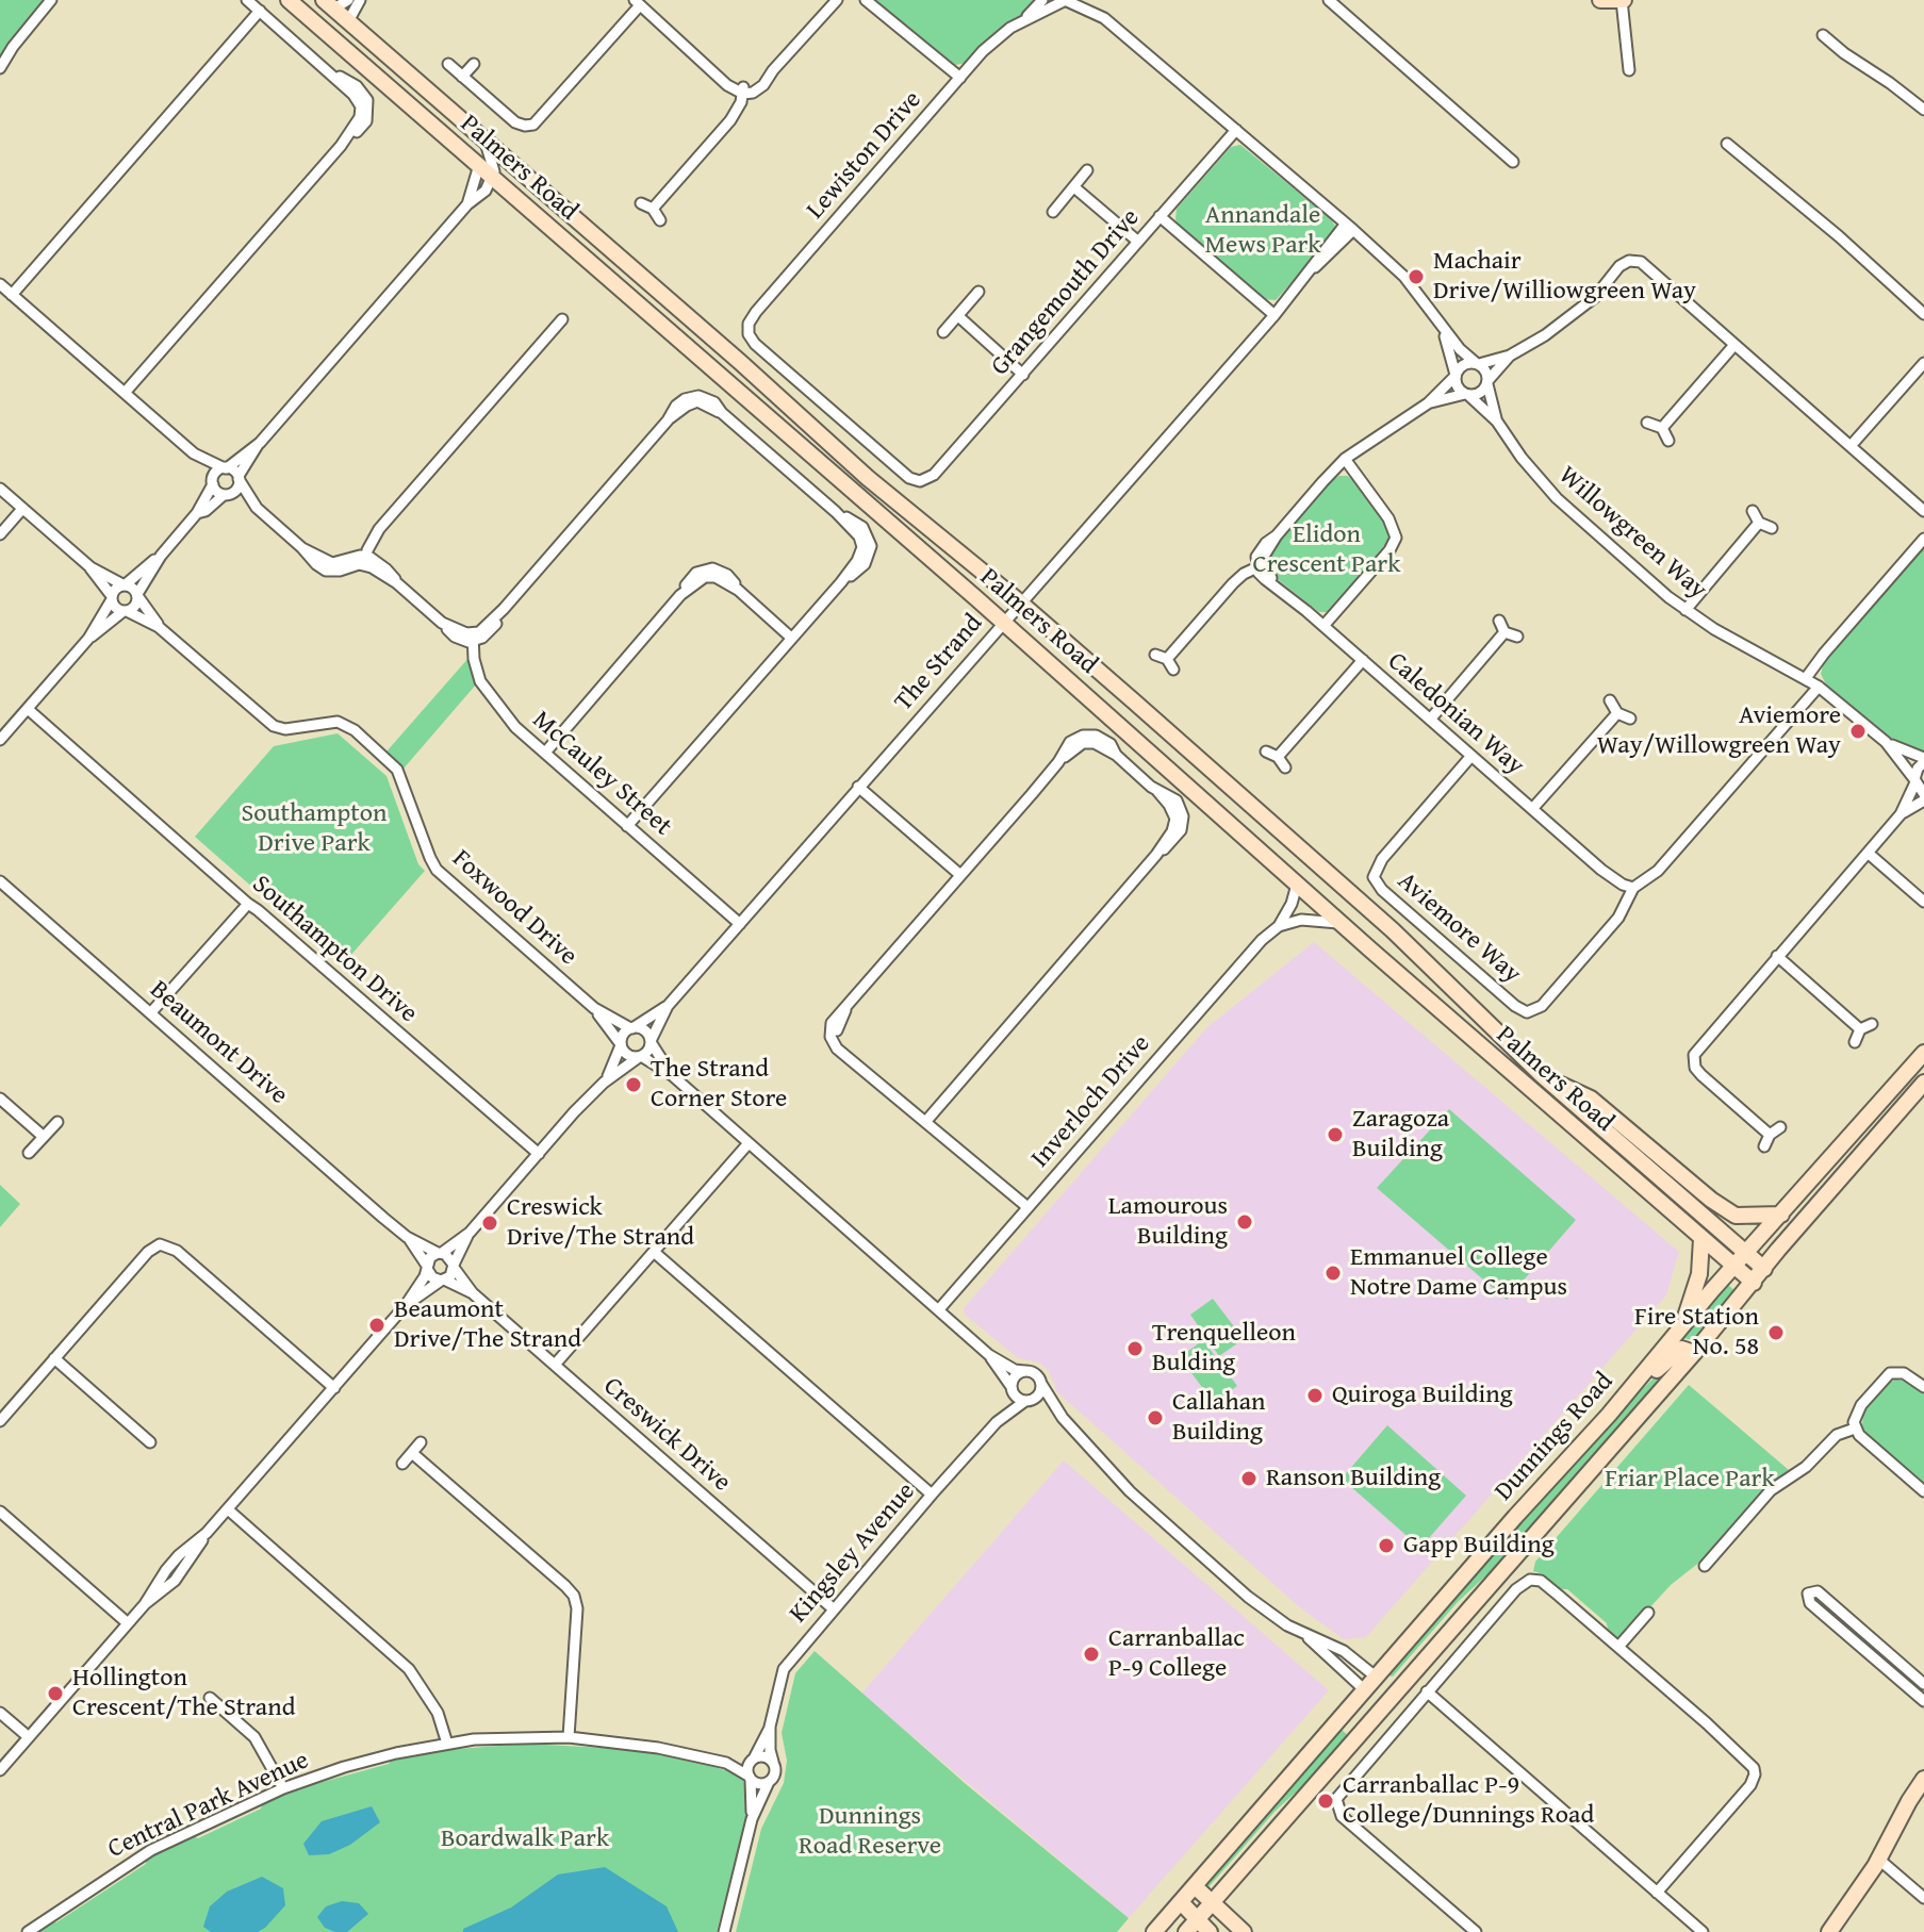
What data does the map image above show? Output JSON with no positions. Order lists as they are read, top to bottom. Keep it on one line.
{"streets":{"main road":["Palmers Road","Dunnings Road"],"street":["Lewiston Drive","Grangemouth Drive","Willowgreen Way","The Strand","Caledonian Way","McCauley Street","Foxwood Drive","Aviemore Way","Southampton Drive","Beaumont Drive","Inverloch Drive","Creswick Drive","Kingsley Avenue","Central Park Avenue"]},"crossings":[["Lewiston Drive","Grangemouth Drive"],["Palmers Road","The Strand"],["Palmers Road","Inverloch Drive"],["Palmers Road","Dunnings Road"],["Willowgreen Way","Aviemore Way"],["The Strand","McCauley Street"],["The Strand","Foxwood Drive"],["Caledonian Way","Aviemore Way"],["Beaumont Drive","Creswick Drive"],["Creswick Drive","Kingsley Avenue"],["Kingsley Avenue","Central Park Avenue"]],"parks":["Annandale Mews Park","Elidon Crescent Park","Southampton Drive Park","Friar Place Park","Dunnings Road Reserve","Boardwalk Park"],"places":["Machair Drive/Williowgreen Way","Aviemore Way/Willowgreen Way","The Strand Corner Store","Zaragoza Building","Lamourous Building","Creswick Drive/The Strand","Emmanuel College Notre Dame Campus","Beaumont Drive/The Strand","Fire Station No. 58","Trenquelleon Bulding","Quiroga Building","Callahan Building","Ranson Building","Gapp Building","Carranballac P-9 College","Hollington Crescent/The Strand","Carranballac P-9 College/Dunnings Road"]}
